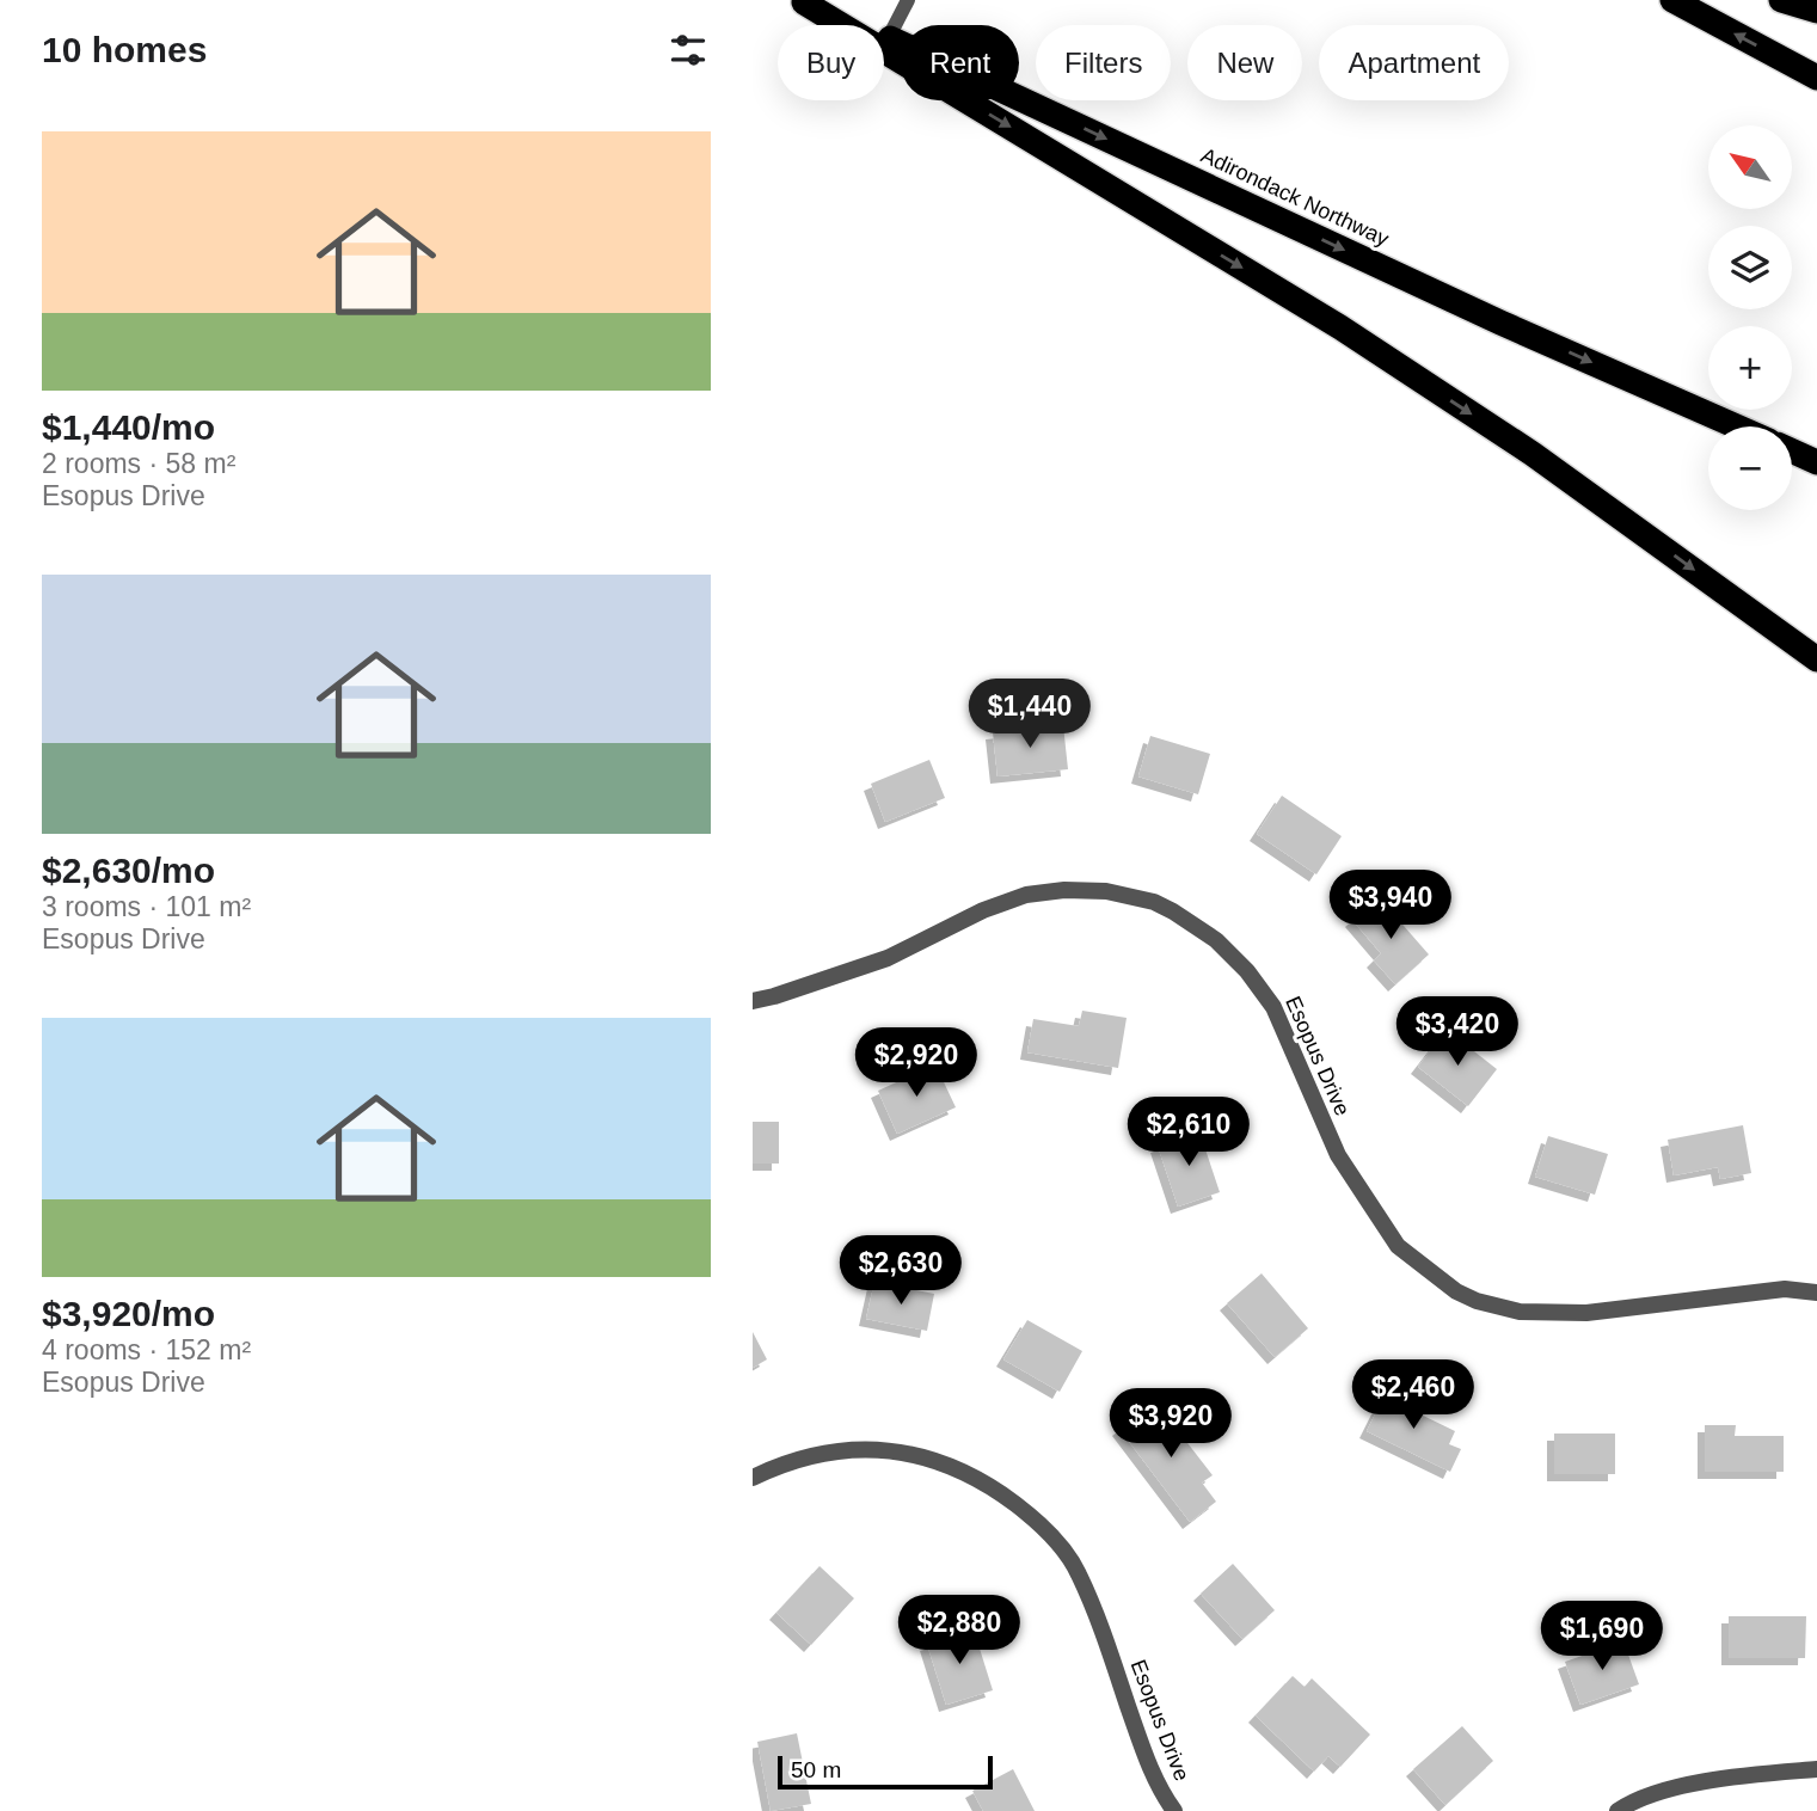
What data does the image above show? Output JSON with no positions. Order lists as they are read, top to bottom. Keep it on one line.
{"streets":{"highway":["Adirondack Northway"],"street":["Esopus Drive"]},"scale_bar":"50 m","north":"top left","page":{"heading":"10 homes","chip":["Buy","Rent","Filters","New","Apartment"],"list":[{"name":"$1,440/mo","note":"2 rooms · 58 m² · Esopus Drive"},{"name":"$2,630/mo","note":"3 rooms · 101 m² · Esopus Drive"},{"name":"$3,920/mo","note":"4 rooms · 152 m² · Esopus Drive"}],"map_buttons":["+","−"],"price":["$1,440","$3,940","$3,420","$2,920","$2,610","$2,630","$2,460","$3,920","$2,880","$1,690"],"scale":"50 m"}}
